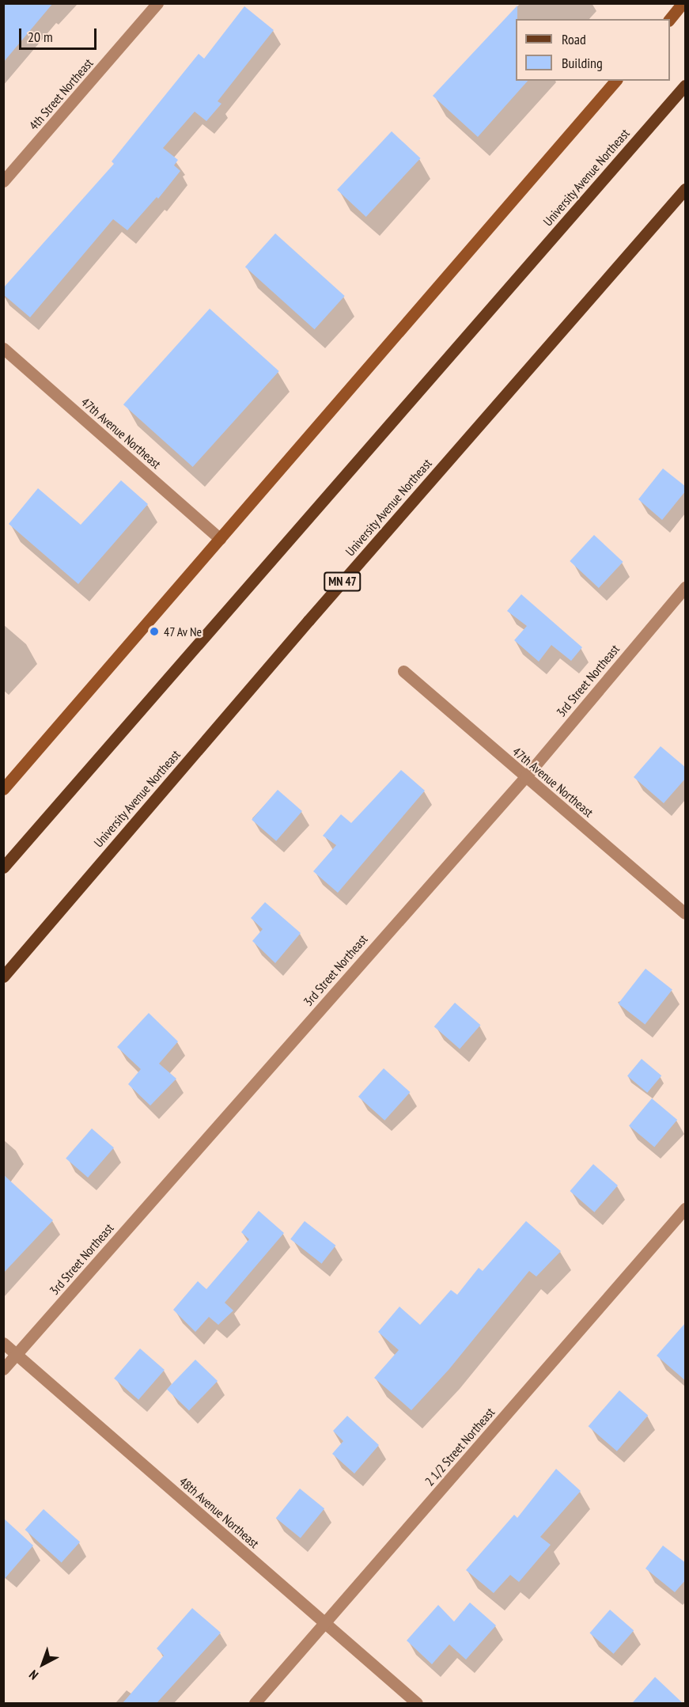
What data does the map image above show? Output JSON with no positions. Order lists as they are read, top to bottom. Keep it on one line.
{"streets":{"main road":["University Avenue Northeast","MN 47"],"street":["4th Street Northeast","47th Avenue Northeast","3rd Street Northeast","2 1/2 Street Northeast","48th Avenue Northeast"]},"crossings":[["47th Avenue Northeast","3rd Street Northeast"],["3rd Street Northeast","48th Avenue Northeast"],["2 1/2 Street Northeast","48th Avenue Northeast"]],"places":["47 Av Ne"],"legend":["Road","Building"],"scale_bar":"20 m","north":"bottom left"}
